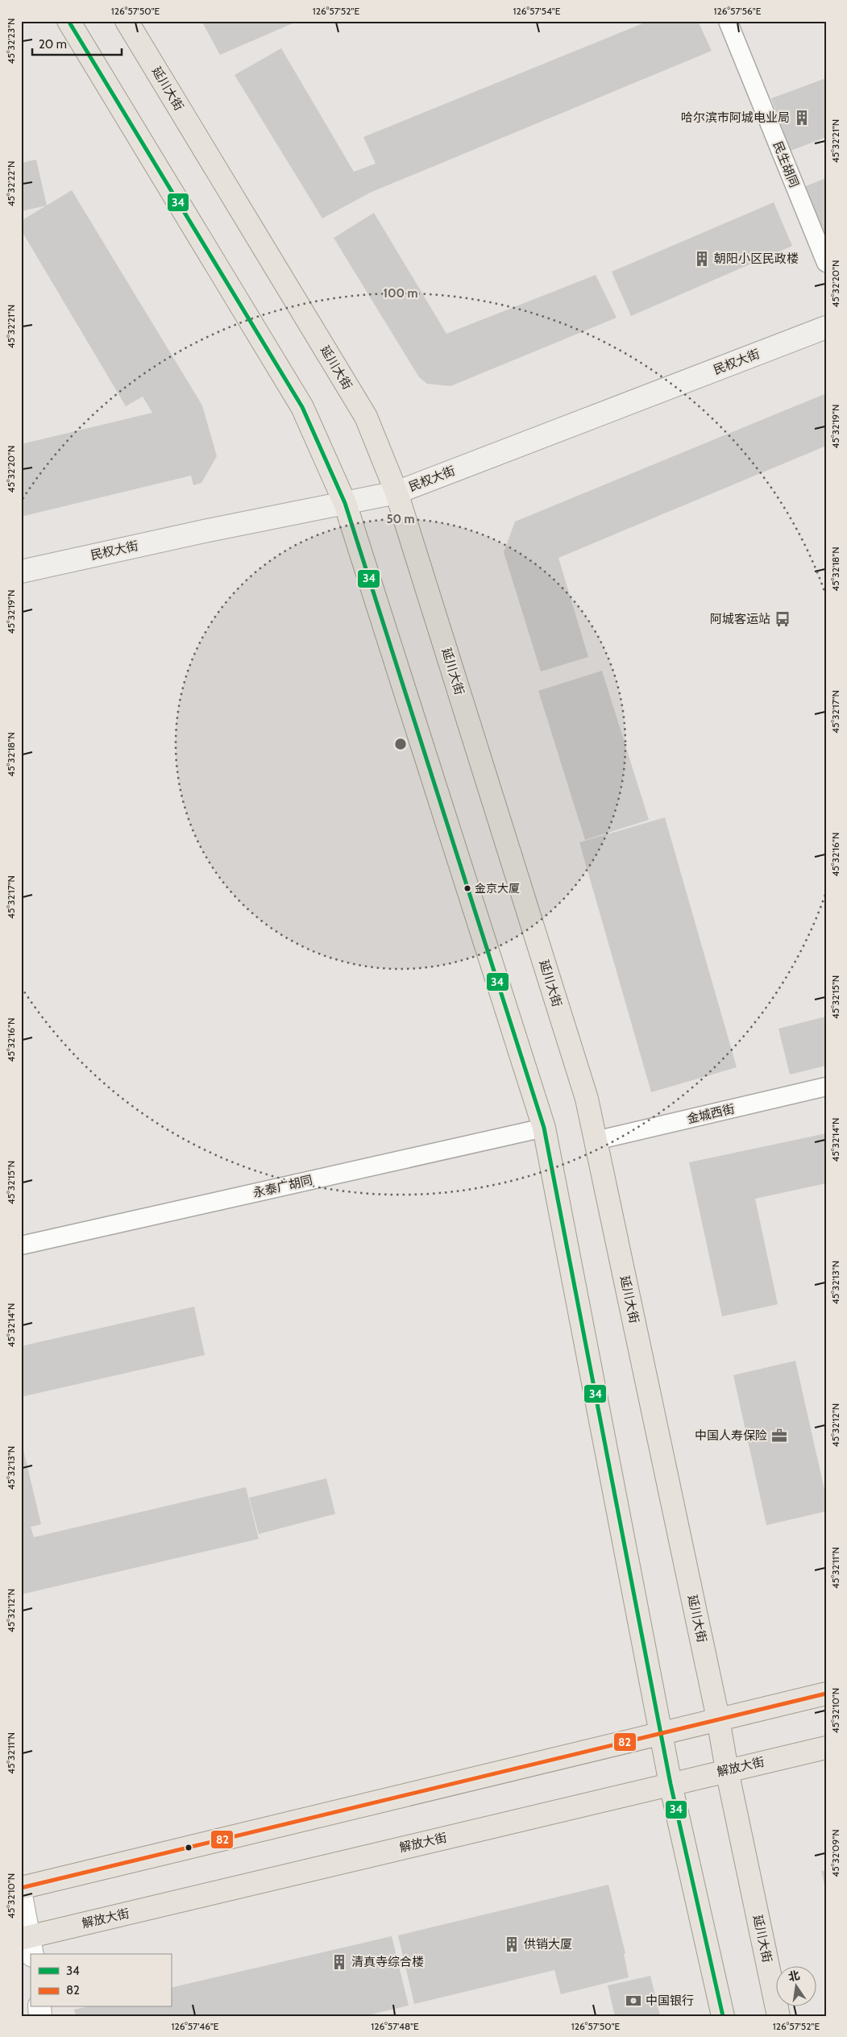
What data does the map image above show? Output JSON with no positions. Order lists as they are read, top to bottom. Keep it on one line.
{"streets":{"main road":["延川大街","解放大街"],"street":["民权大街"],"lane":["民生胡同","金城西街","永泰广胡同"]},"crossings":[["延川大街","民权大街"],["延川大街","金城西街"],["延川大街","解放大街"]],"places":{"building":["哈尔滨市阿城电业局","朝阳小区民政楼","供销大厦","清真寺综合楼"],"bus stop":["阿城客运站"],"other":["金京大厦"],"office":["中国人寿保险"],"bank":["中国银行"]},"lines":["transit line 34","transit line 82"],"legend":["34","82"],"scale_bar":"20 m","north":"top","coordinates":["126°57'50\"E","126°57'52\"E","126°57'54\"E","126°57'56\"E","45°32'23\"N","45°32'21\"N","45°32'22\"N","45°32'20\"N","45°32'19\"N","45°32'18\"N","45°32'17\"N","45°32'16\"N","45°32'15\"N","45°32'14\"N","45°32'13\"N","45°32'12\"N","45°32'11\"N","45°32'10\"N","45°32'09\"N","126°57'46\"E","126°57'48\"E"],"rings":["100 m","50 m"]}
